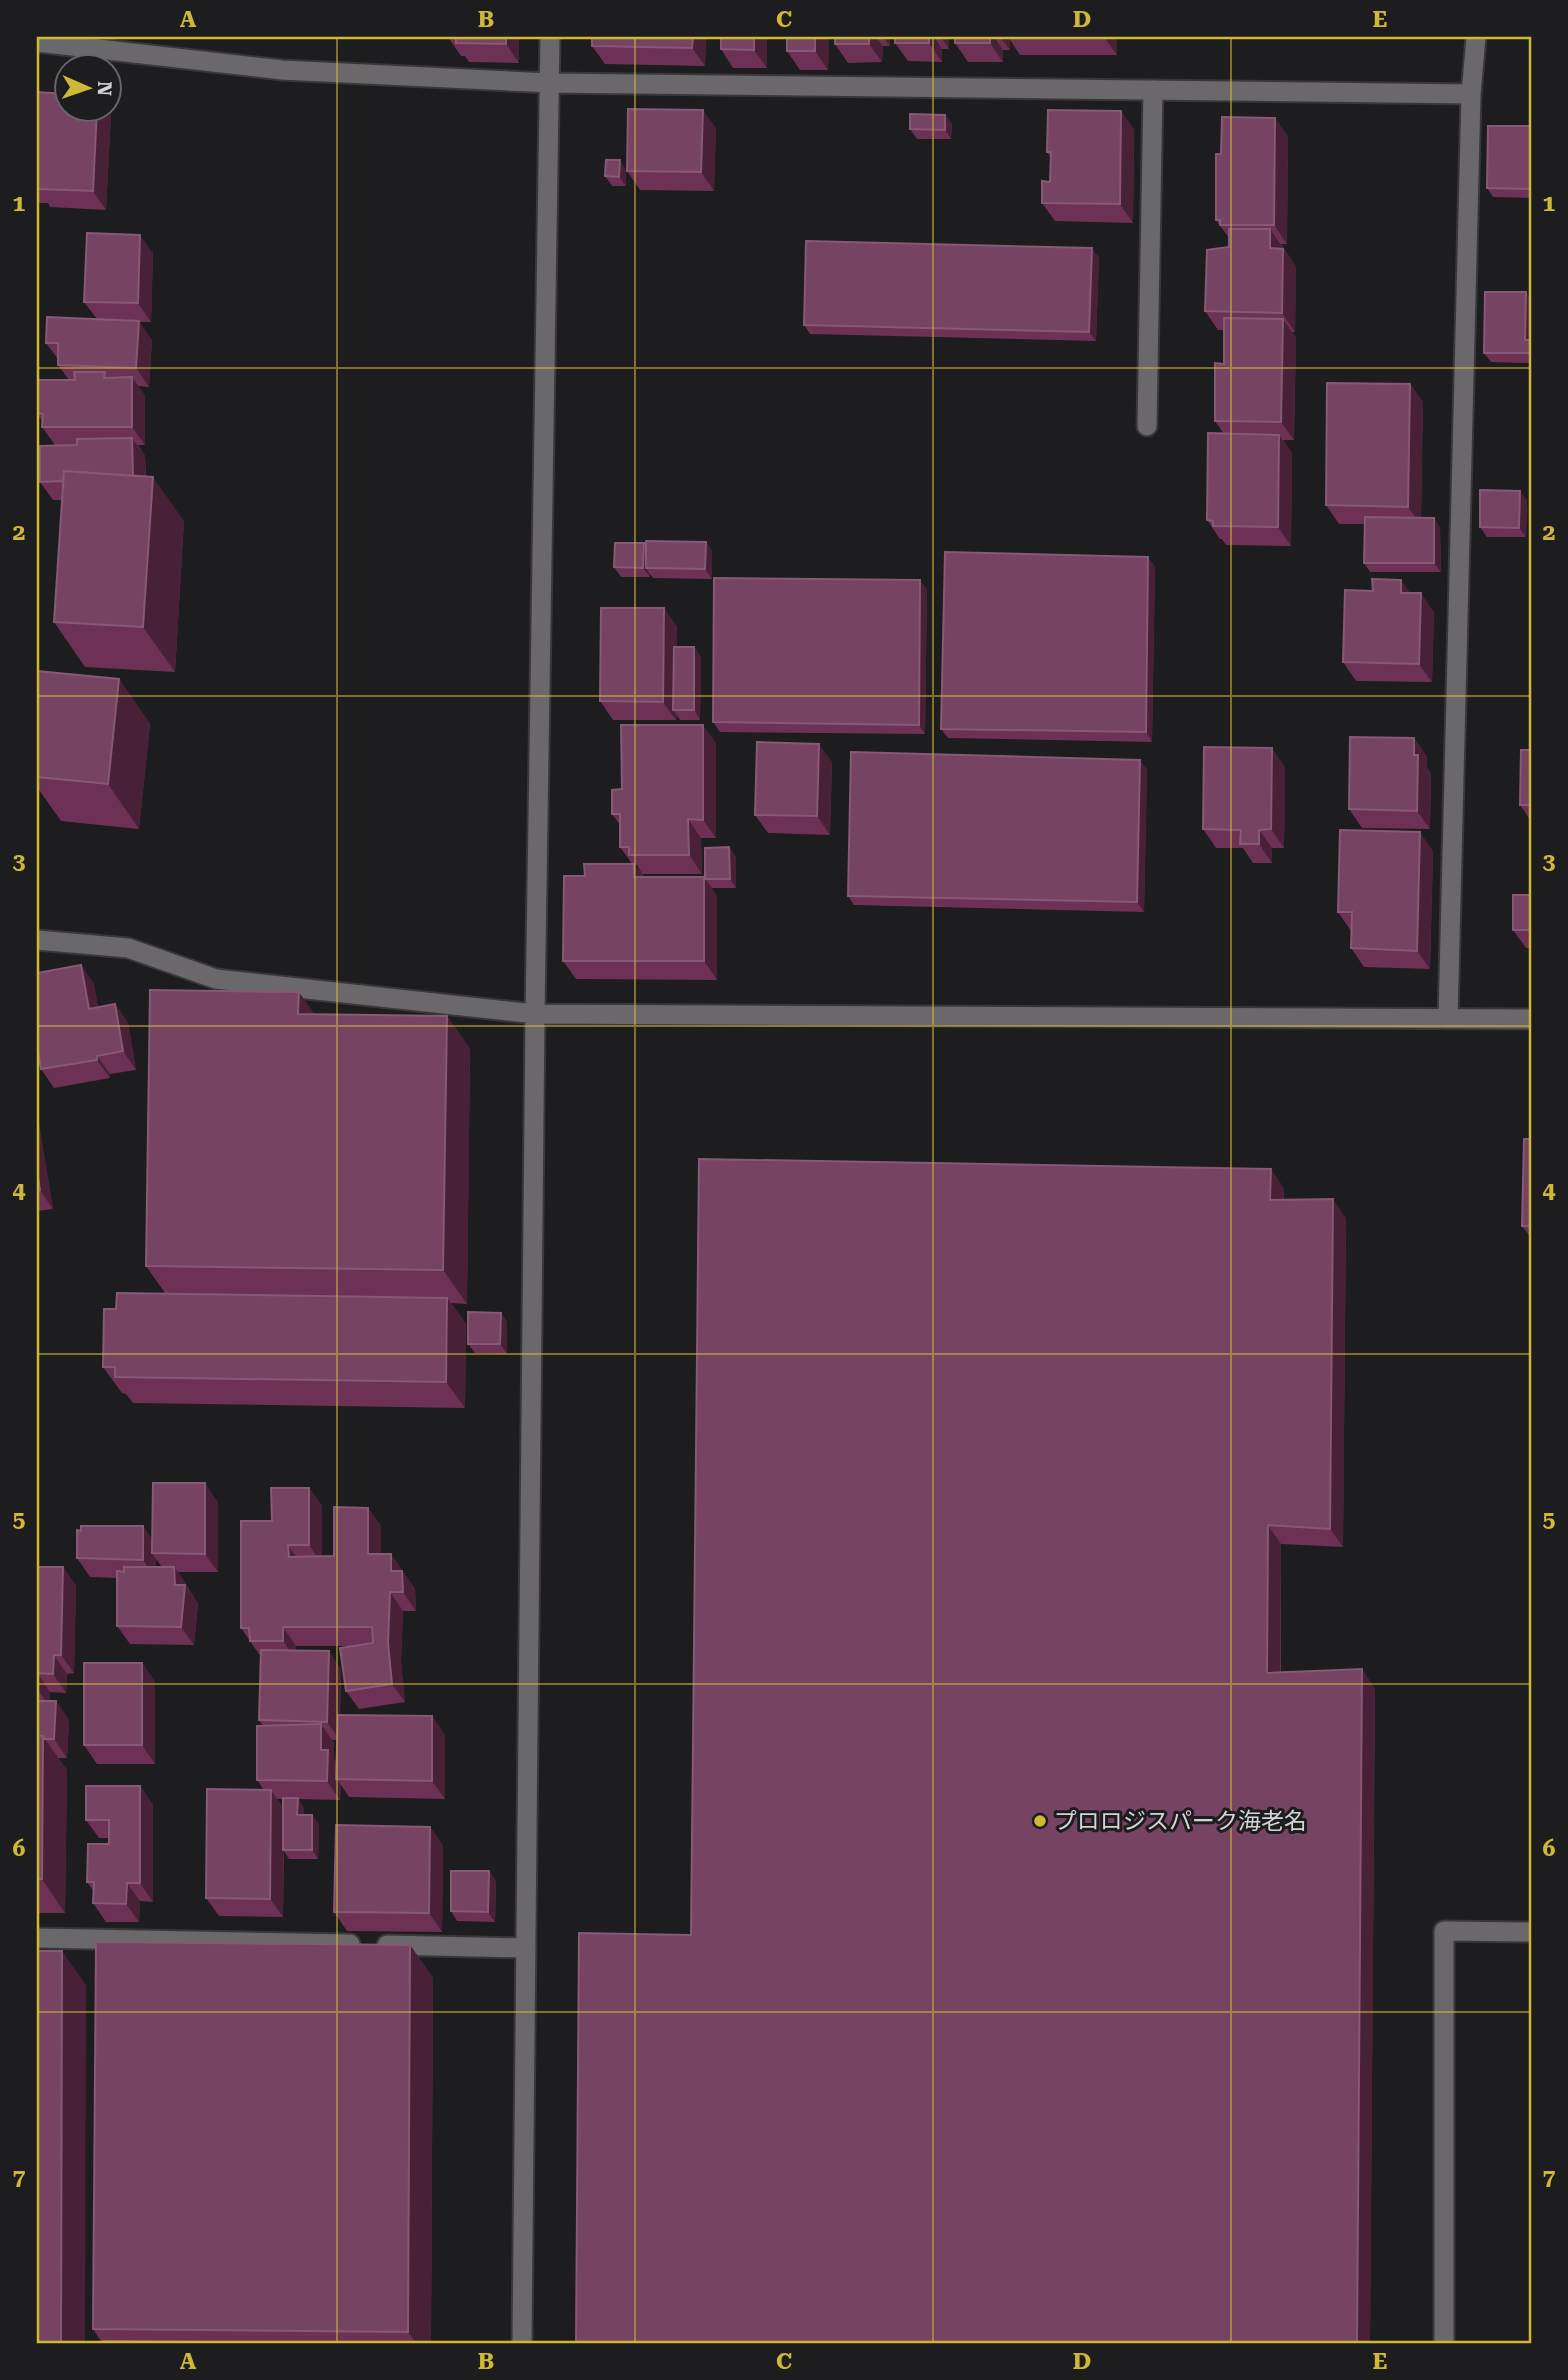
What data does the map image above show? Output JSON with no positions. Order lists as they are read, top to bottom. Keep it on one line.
{"places":["プロロジスパーク海老名"],"north":"right","grid":{"columns":["A","B","C","D","E"],"rows":["1","2","3","4","5","6","7"]}}
